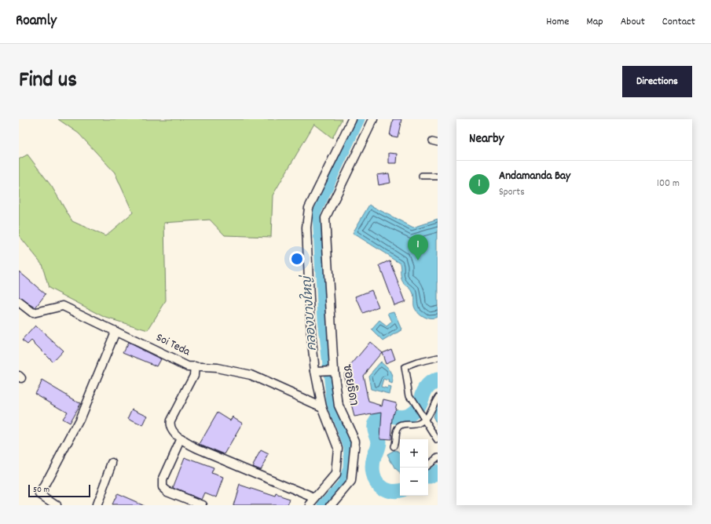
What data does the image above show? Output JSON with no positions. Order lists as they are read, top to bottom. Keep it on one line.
{"streets":{"street":["Soi Teda","ซอยธิดา"]},"water":["คลองบางใหญ่"],"scale_bar":"50 m","page":{"header":"Roamly","nav":["Home","Map","About","Contact"],"title":"Find us","buttons":"Directions","heading":"Nearby","list":[{"mark":"1","name":"Andamanda Bay","note":"Sports","value":"100 m"}],"pins":"1","map_buttons":["+","−"],"scale":"50 m"}}
